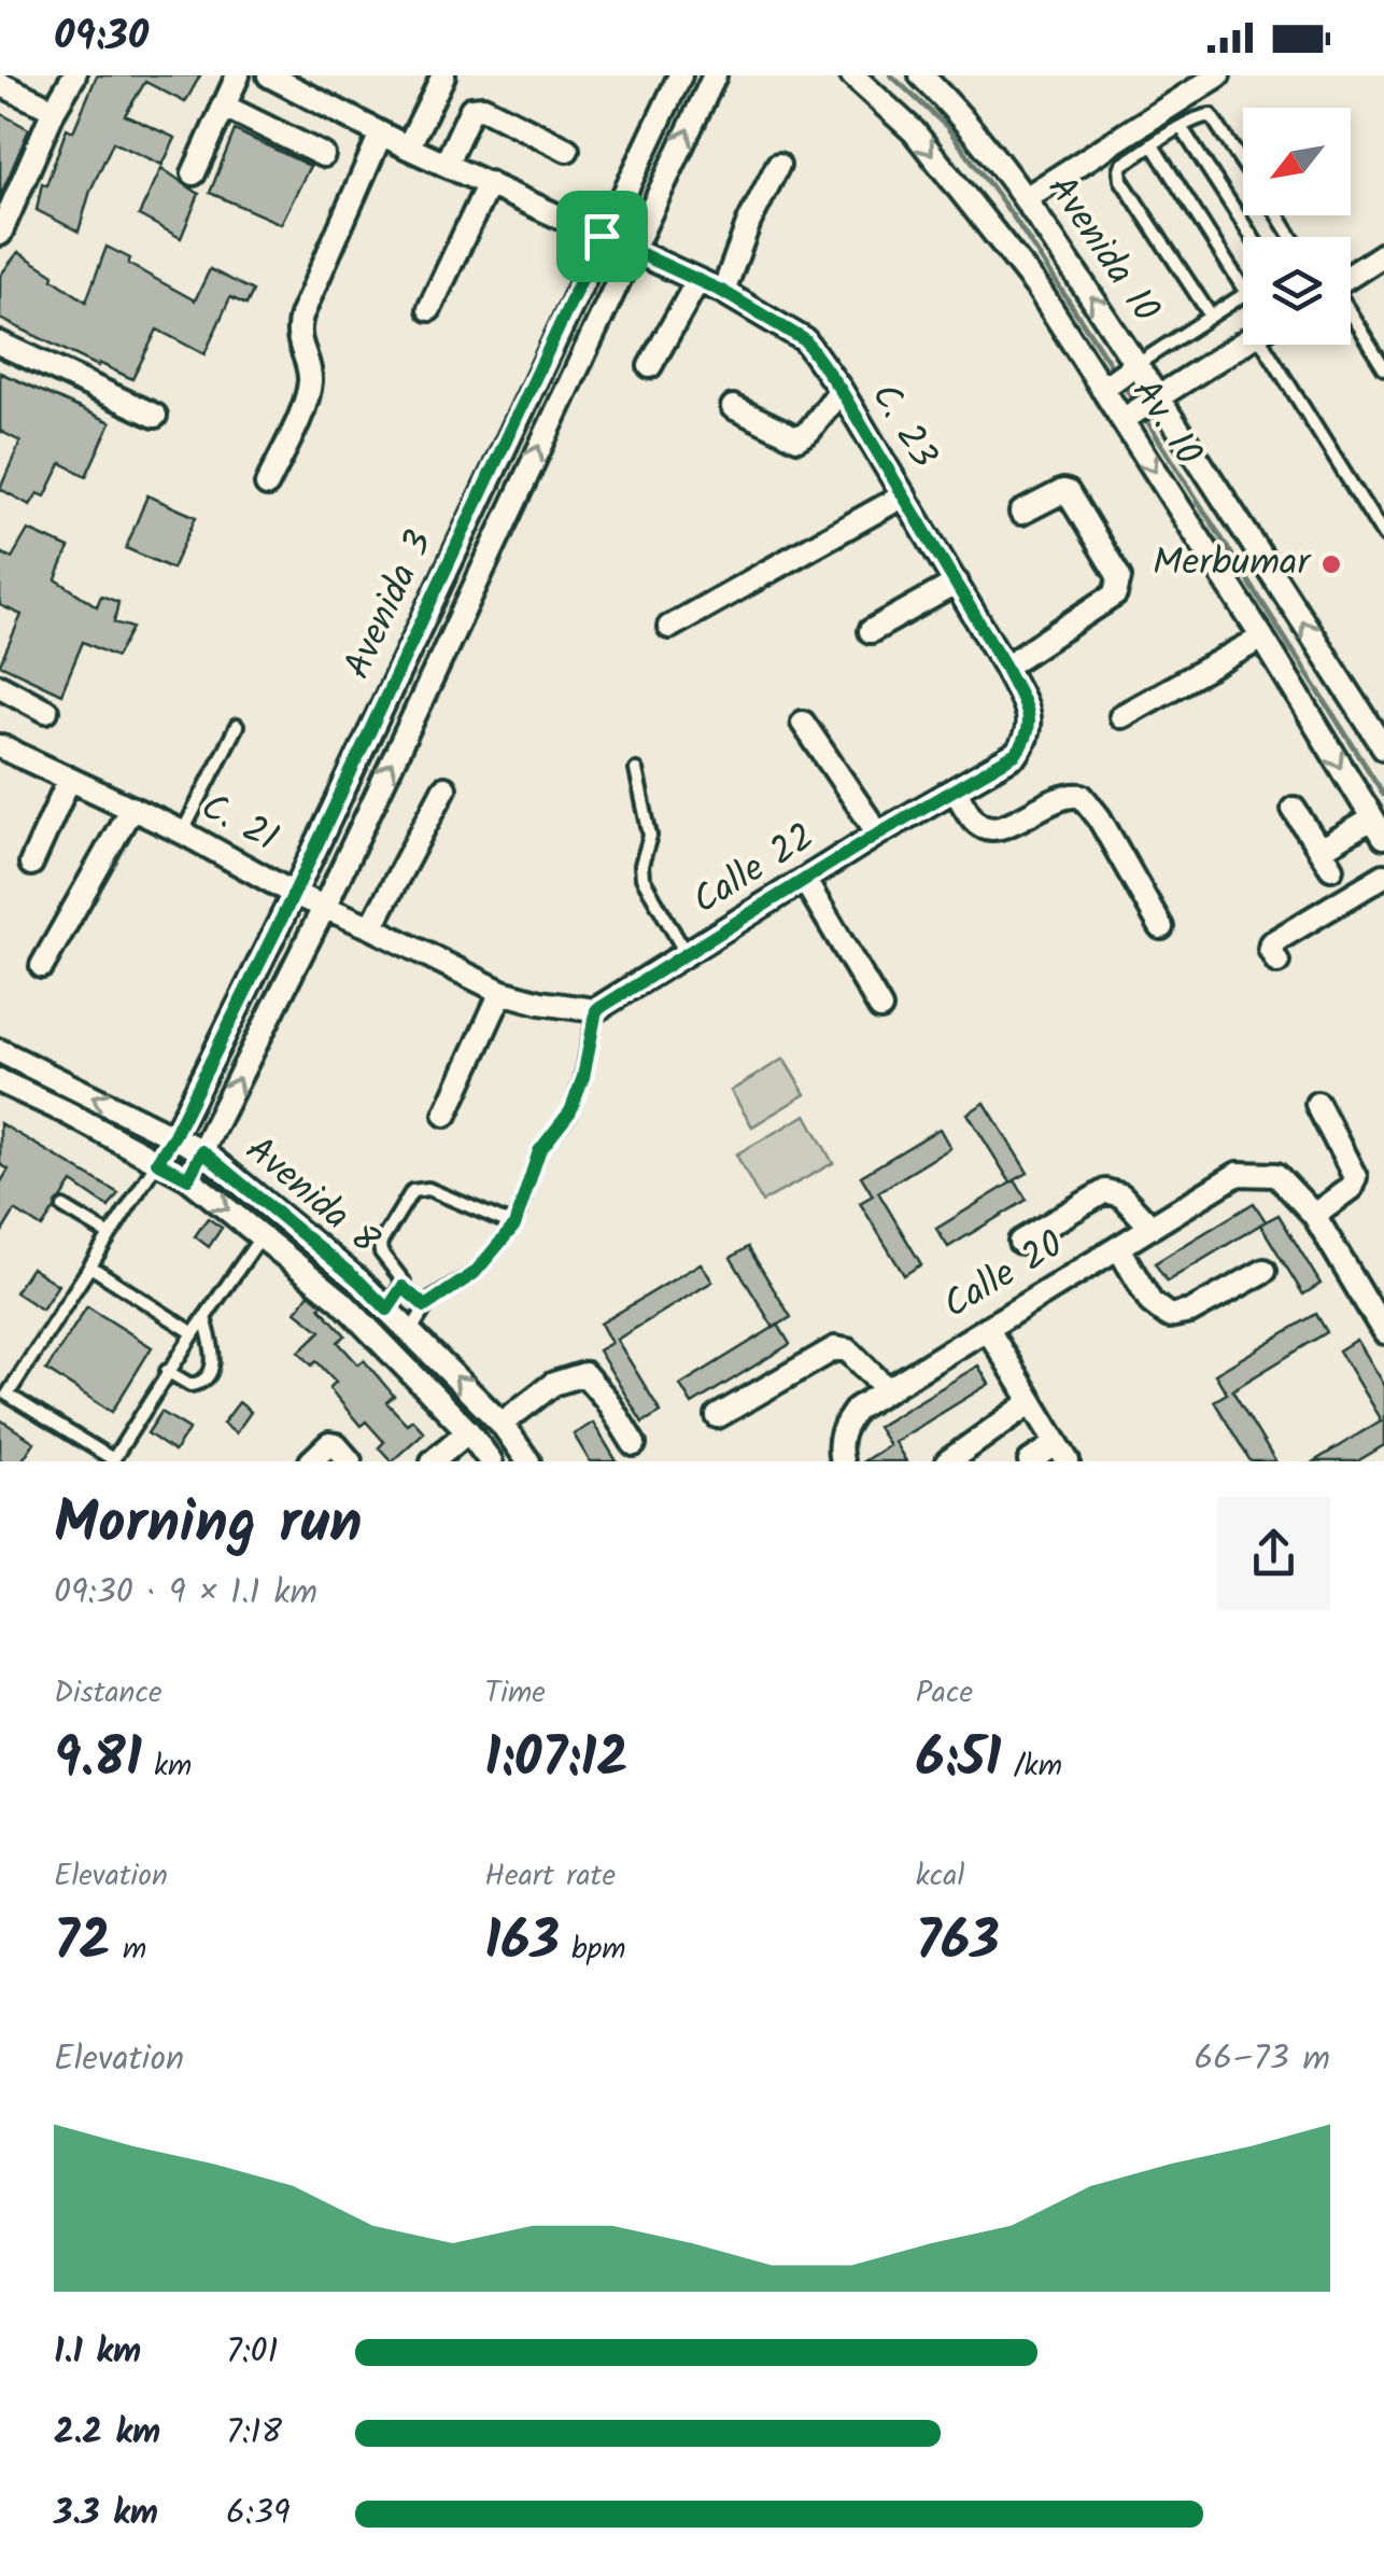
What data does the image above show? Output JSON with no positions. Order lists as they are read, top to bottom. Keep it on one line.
{"streets":{"street":["Avenida 10","Av. 10","C. 23","Avenida 3","C. 21","Calle 22","Avenida 8","Calle 20"]},"crossings":[["C. 23","Avenida 3"],["C. 23","Calle 22"],["Avenida 3","C. 21"],["Avenida 3","Avenida 8"]],"one_way":["Avenida 10","Av. 10"],"places":["Merbumar"],"north":"bottom left","page":{"status":"09:30","heading":["Morning run","09:30 · 9 × 1.1 km"],"stats":[["Distance","9.81 km"],["Time","1:07:12"],["Pace","6:51 /km"],["Elevation","72 m"],["Heart rate","163 bpm"],["kcal","763"]],"chart":["Elevation","66–73 m"],"list":[{"name":"1.1 km","note":"7:01"},{"name":"2.2 km","note":"7:18"},{"name":"3.3 km","note":"6:39"}]}}
